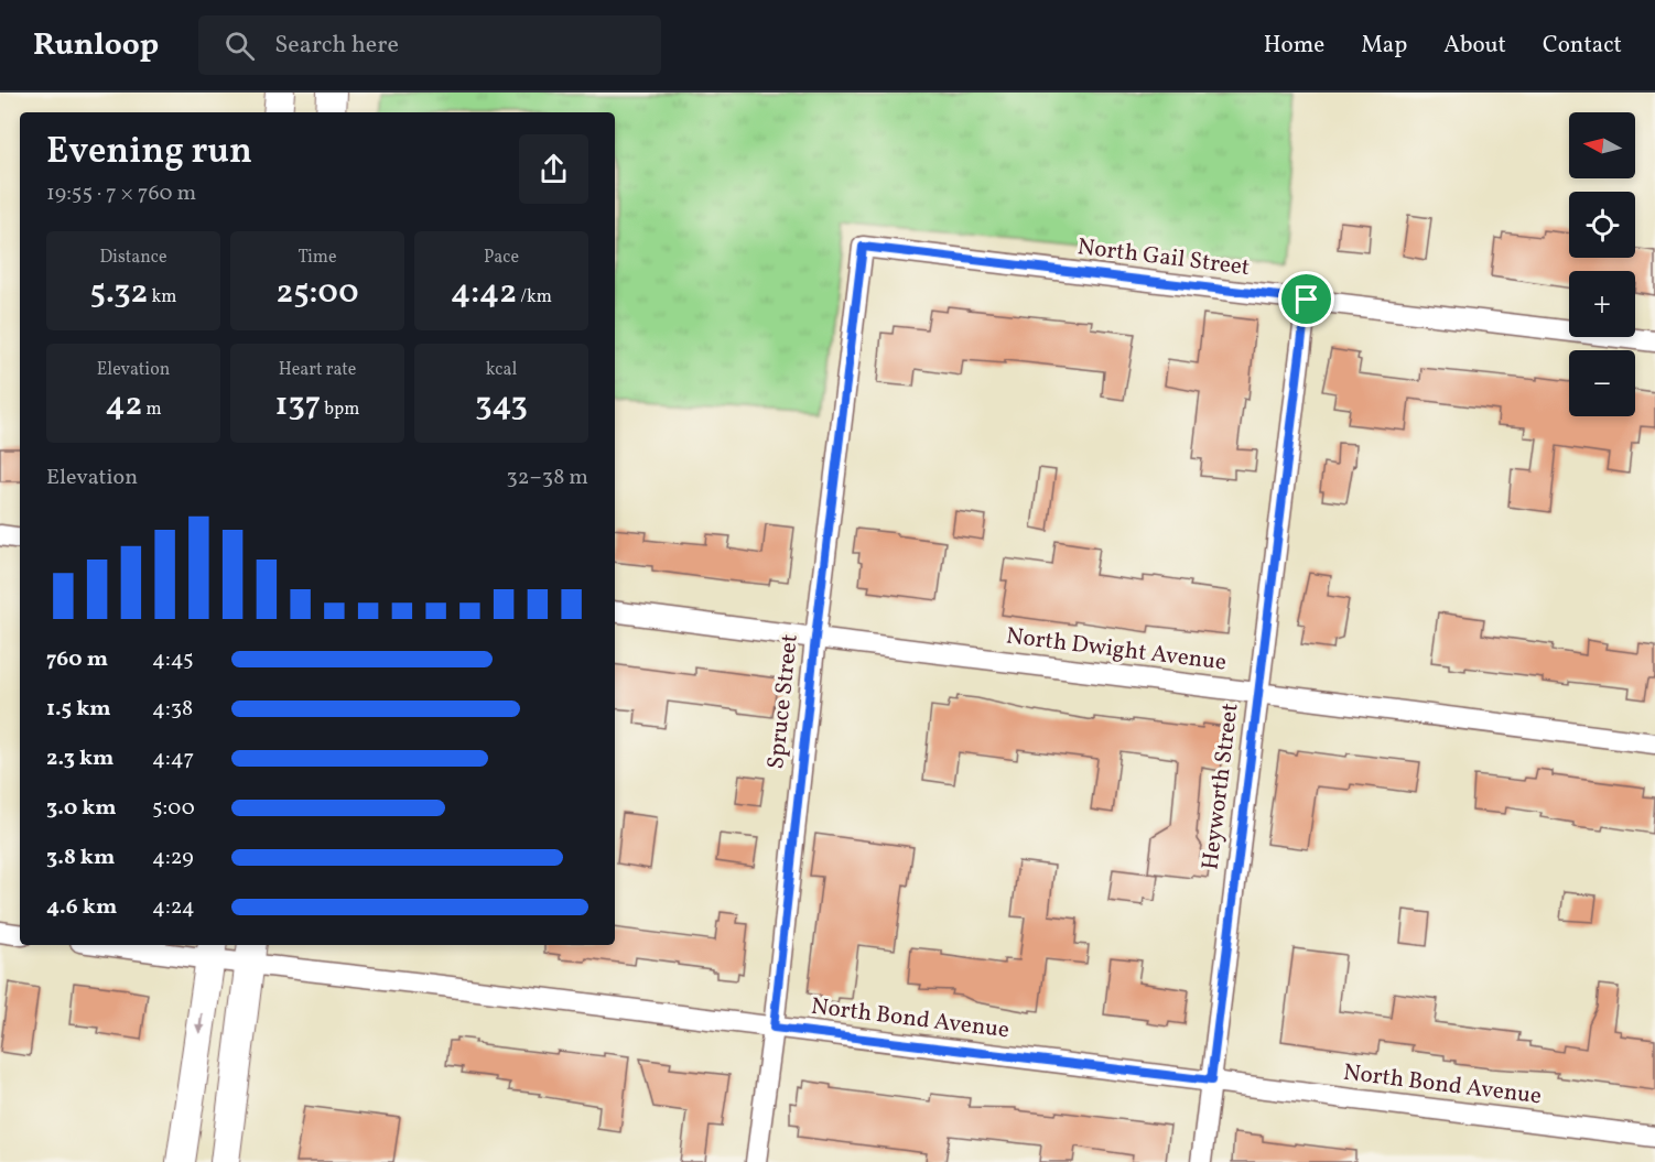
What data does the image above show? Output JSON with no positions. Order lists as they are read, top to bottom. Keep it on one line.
{"streets":{"street":["North Gail Street","North Dwight Avenue","Spruce Street","Heyworth Street","North Bond Avenue"]},"crossings":[["North Gail Street","Spruce Street"],["North Gail Street","Heyworth Street"],["North Dwight Avenue","Spruce Street"],["North Dwight Avenue","Heyworth Street"],["Spruce Street","North Bond Avenue"],["Heyworth Street","North Bond Avenue"]],"north":"left","page":{"header":"Runloop","search":"Search here","nav":["Home","Map","About","Contact"],"map_buttons":["+","−"],"heading":["Evening run","19:55 · 7 × 760 m"],"stats":[["Distance","5.32 km"],["Time","25:00"],["Pace","4:42 /km"],["Elevation","42 m"],["Heart rate","137 bpm"],["kcal","343"]],"chart":["Elevation","32–38 m"],"list":[{"name":"760 m","note":"4:45"},{"name":"1.5 km","note":"4:38"},{"name":"2.3 km","note":"4:47"},{"name":"3.0 km","note":"5:00"},{"name":"3.8 km","note":"4:29"},{"name":"4.6 km","note":"4:24"}]}}
